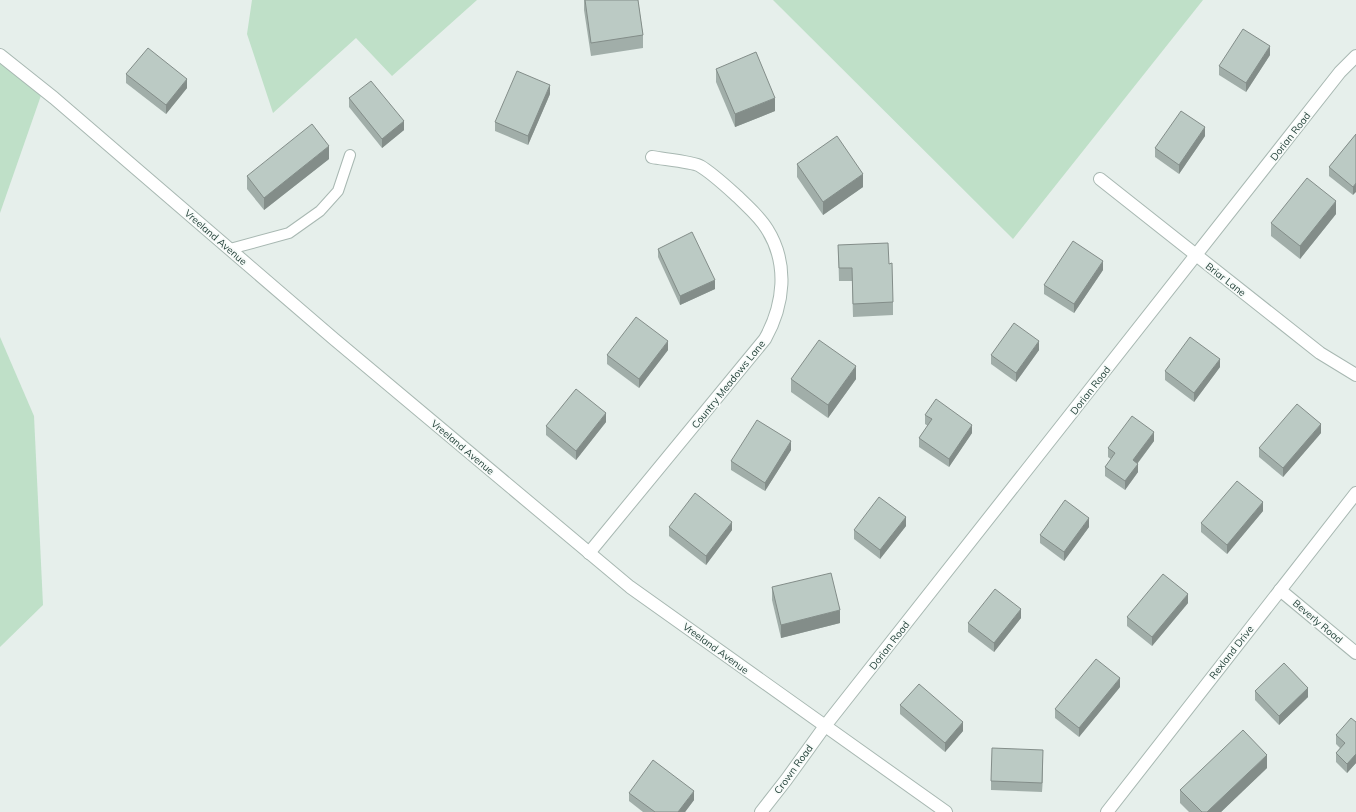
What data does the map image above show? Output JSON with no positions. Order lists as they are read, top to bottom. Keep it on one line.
{"streets":{"street":["Dorian Road","Vreeland Avenue","Briar Lane","Country Meadows Lane","Beverly Road","Rexland Drive","Crown Road"]},"crossings":[["Dorian Road","Vreeland Avenue"],["Dorian Road","Briar Lane"],["Dorian Road","Crown Road"],["Vreeland Avenue","Country Meadows Lane"],["Vreeland Avenue","Crown Road"],["Beverly Road","Rexland Drive"]]}
